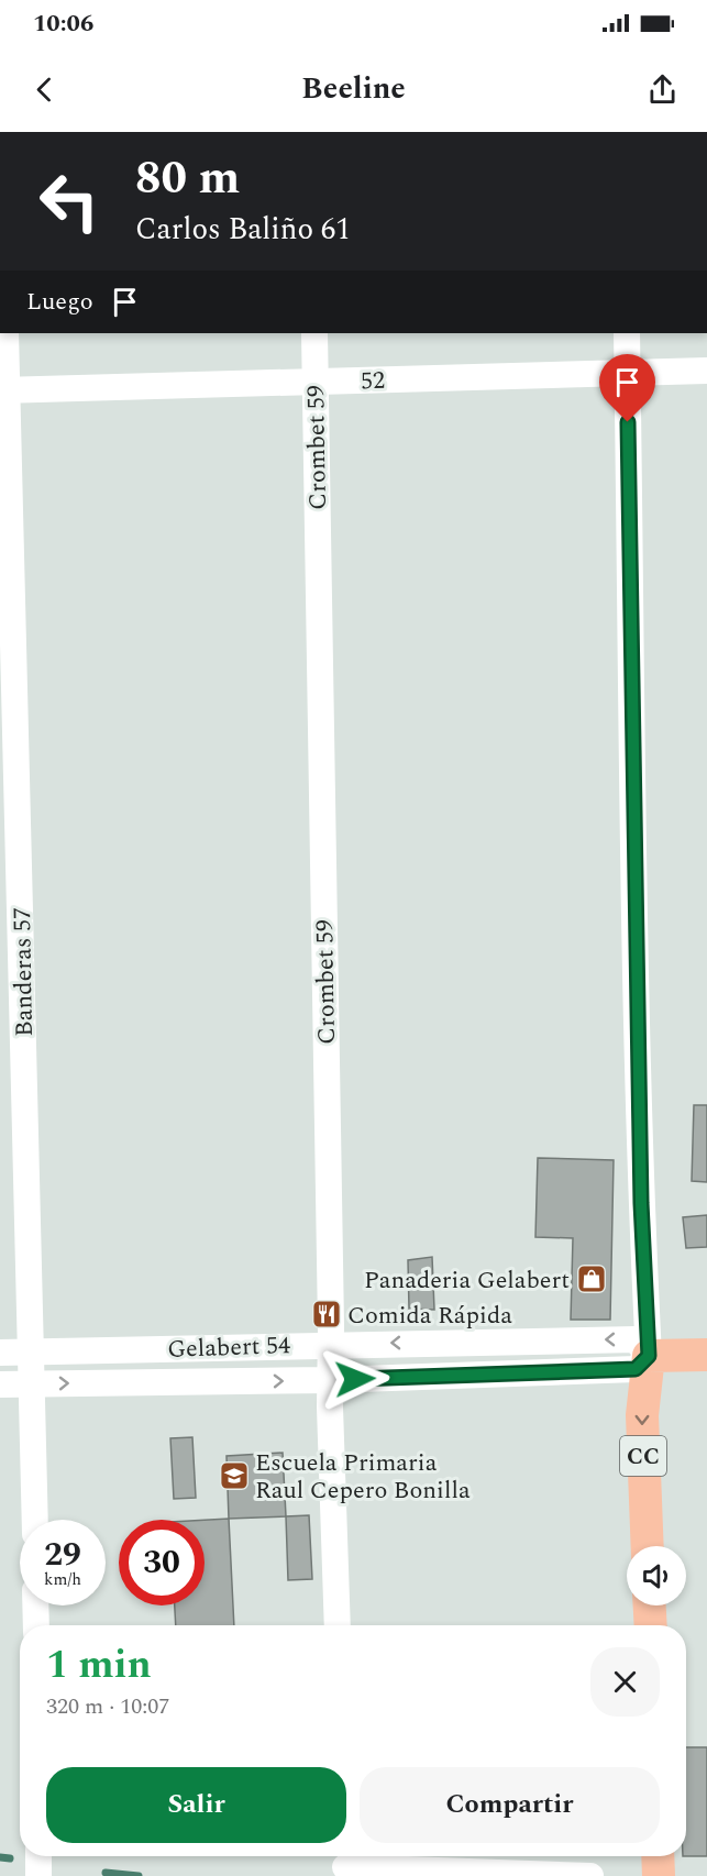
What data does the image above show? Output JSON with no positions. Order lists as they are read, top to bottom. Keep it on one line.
{"streets":{"main road":["Gelabert 54","CC"],"street":["52","Crombet 59","Banderas 57"]},"crossings":[["52","Crombet 59"],["52","Banderas 57"],["Crombet 59","Gelabert 54"],["Banderas 57","Gelabert 54"],["Gelabert 54","CC"]],"places":{"shop":["Panaderia Gelabert"],"restaurant":["Comida Rápida"],"school or university":["Escuela Primaria Raul Cepero Bonilla"]},"page":{"status":"10:06","header":"Beeline","turn":["80 m","Carlos Baliño 61"],"then":"Luego","speed":"29 km/h","limit":"30","heading":["1 min","320 m · 10:07"],"buttons":["Salir","Compartir"]}}
